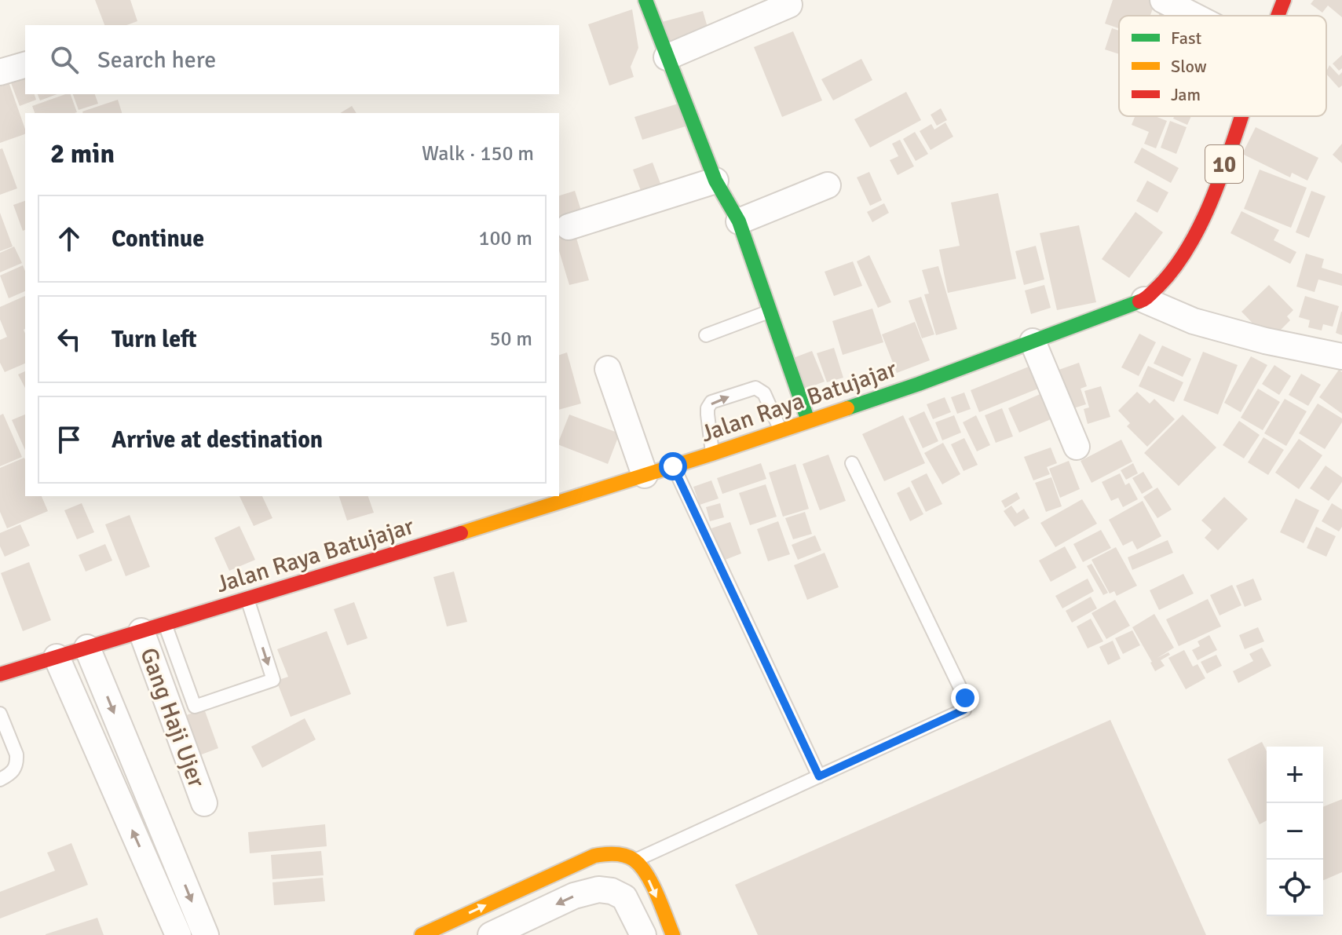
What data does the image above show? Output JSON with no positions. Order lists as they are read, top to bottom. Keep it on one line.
{"streets":{"main road":["10","Jalan Raya Batujajar"],"street":["Gang Haji Ujer"]},"crossings":[["Jalan Raya Batujajar","Gang Haji Ujer"]],"legend":["Fast","Slow","Jam"],"page":{"search":"Search here","heading":["2 min","Walk · 150 m"],"list":[["Continue","100 m"],["Turn left","50 m"],"Arrive at destination"],"map_buttons":["+","−"]}}
